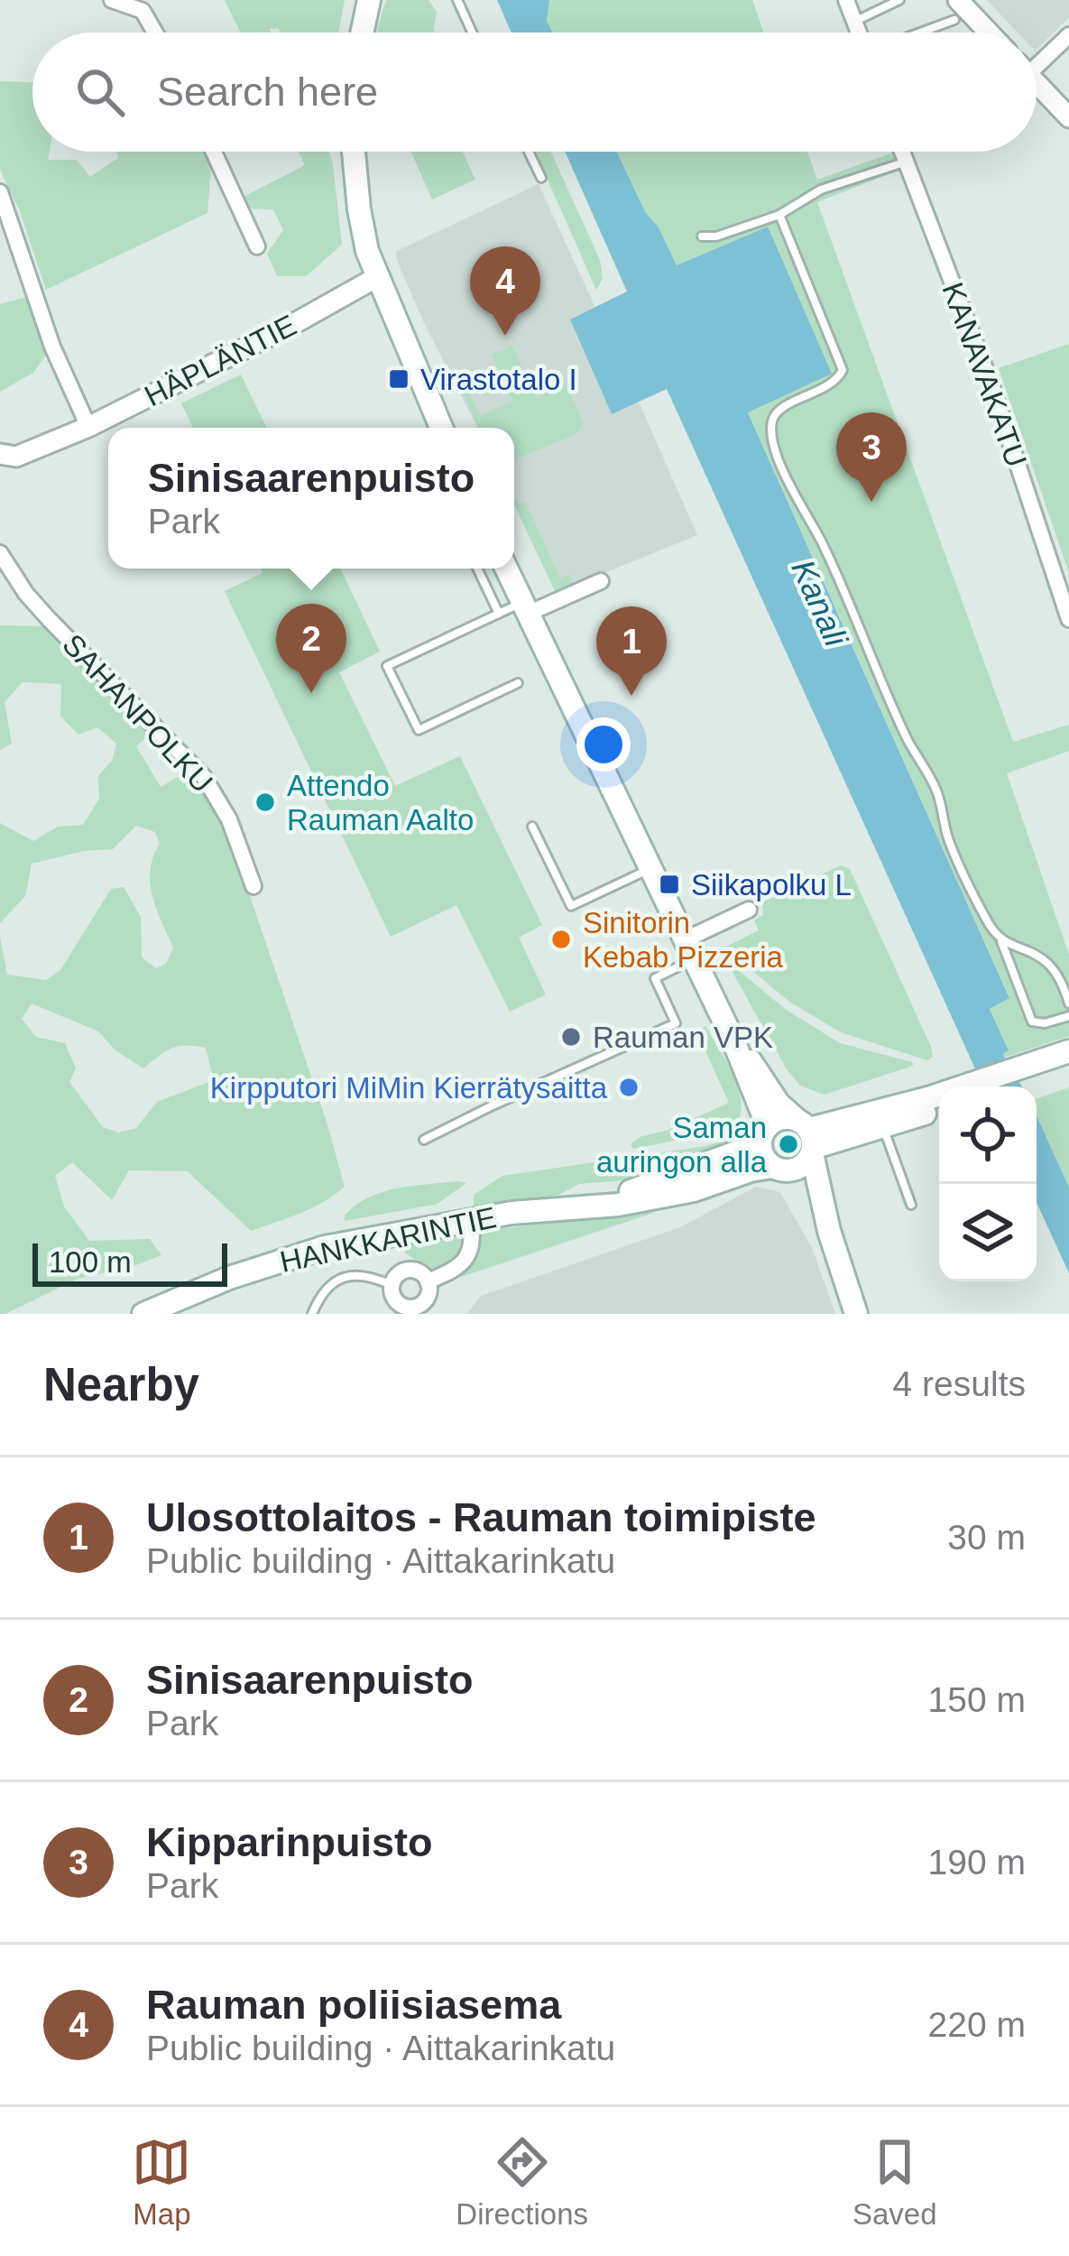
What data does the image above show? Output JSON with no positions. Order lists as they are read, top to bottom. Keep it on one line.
{"streets":{"main road":["HANKKARINTIE"],"street":["HÄPLÄNTIE","KANAVAKATU","SAHANPOLKU"]},"water":["Kanali"],"places":{"transit":["Virastotalo I","Siikapolku L"],"other":["Attendo Rauman Aalto","Sinitorin Kebab Pizzeria","Rauman VPK","Kirpputori MiMin Kierrätysaitta","Saman auringon alla"]},"scale_bar":"100 m","page":{"search":"Search here","pins":["4","3","2","1"],"popup":["Sinisaarenpuisto","Park"],"scale":"100 m","heading":["Nearby","4 results"],"list":[{"mark":"1","name":"Ulosottolaitos - Rauman toimipiste","note":"Public building · Aittakarinkatu","value":"30 m"},{"mark":"2","name":"Sinisaarenpuisto","note":"Park","value":"150 m"},{"mark":"3","name":"Kipparinpuisto","note":"Park","value":"190 m"},{"mark":"4","name":"Rauman poliisiasema","note":"Public building · Aittakarinkatu","value":"220 m"}],"nav":["Map","Directions","Saved"]}}
